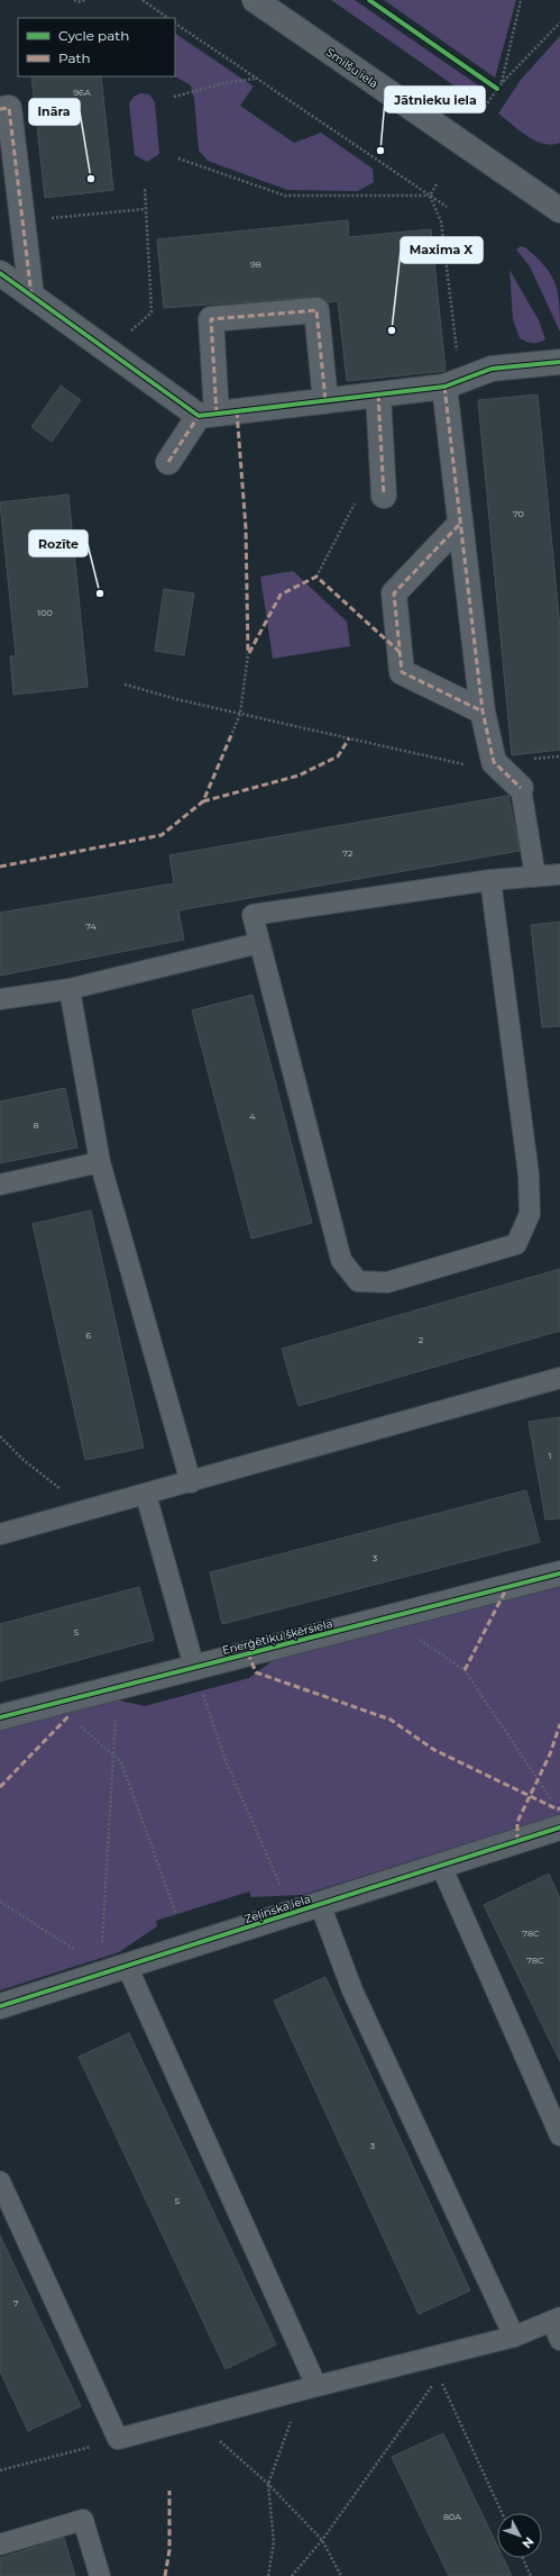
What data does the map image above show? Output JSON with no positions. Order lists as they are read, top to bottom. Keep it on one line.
{"streets":{"street":["Smilšu iela","Enerģētiķu šķērsiela","Zeļinska iela"]},"places":["Jātnieku iela","Ināra","Maxima X","Rozīte"],"house_numbers":["96A","98","70","100","72","74","4","8","6","2","1","3","5","78C","78C","3","5","7","80A"],"legend":["Cycle path","Path"],"north":"bottom right"}
